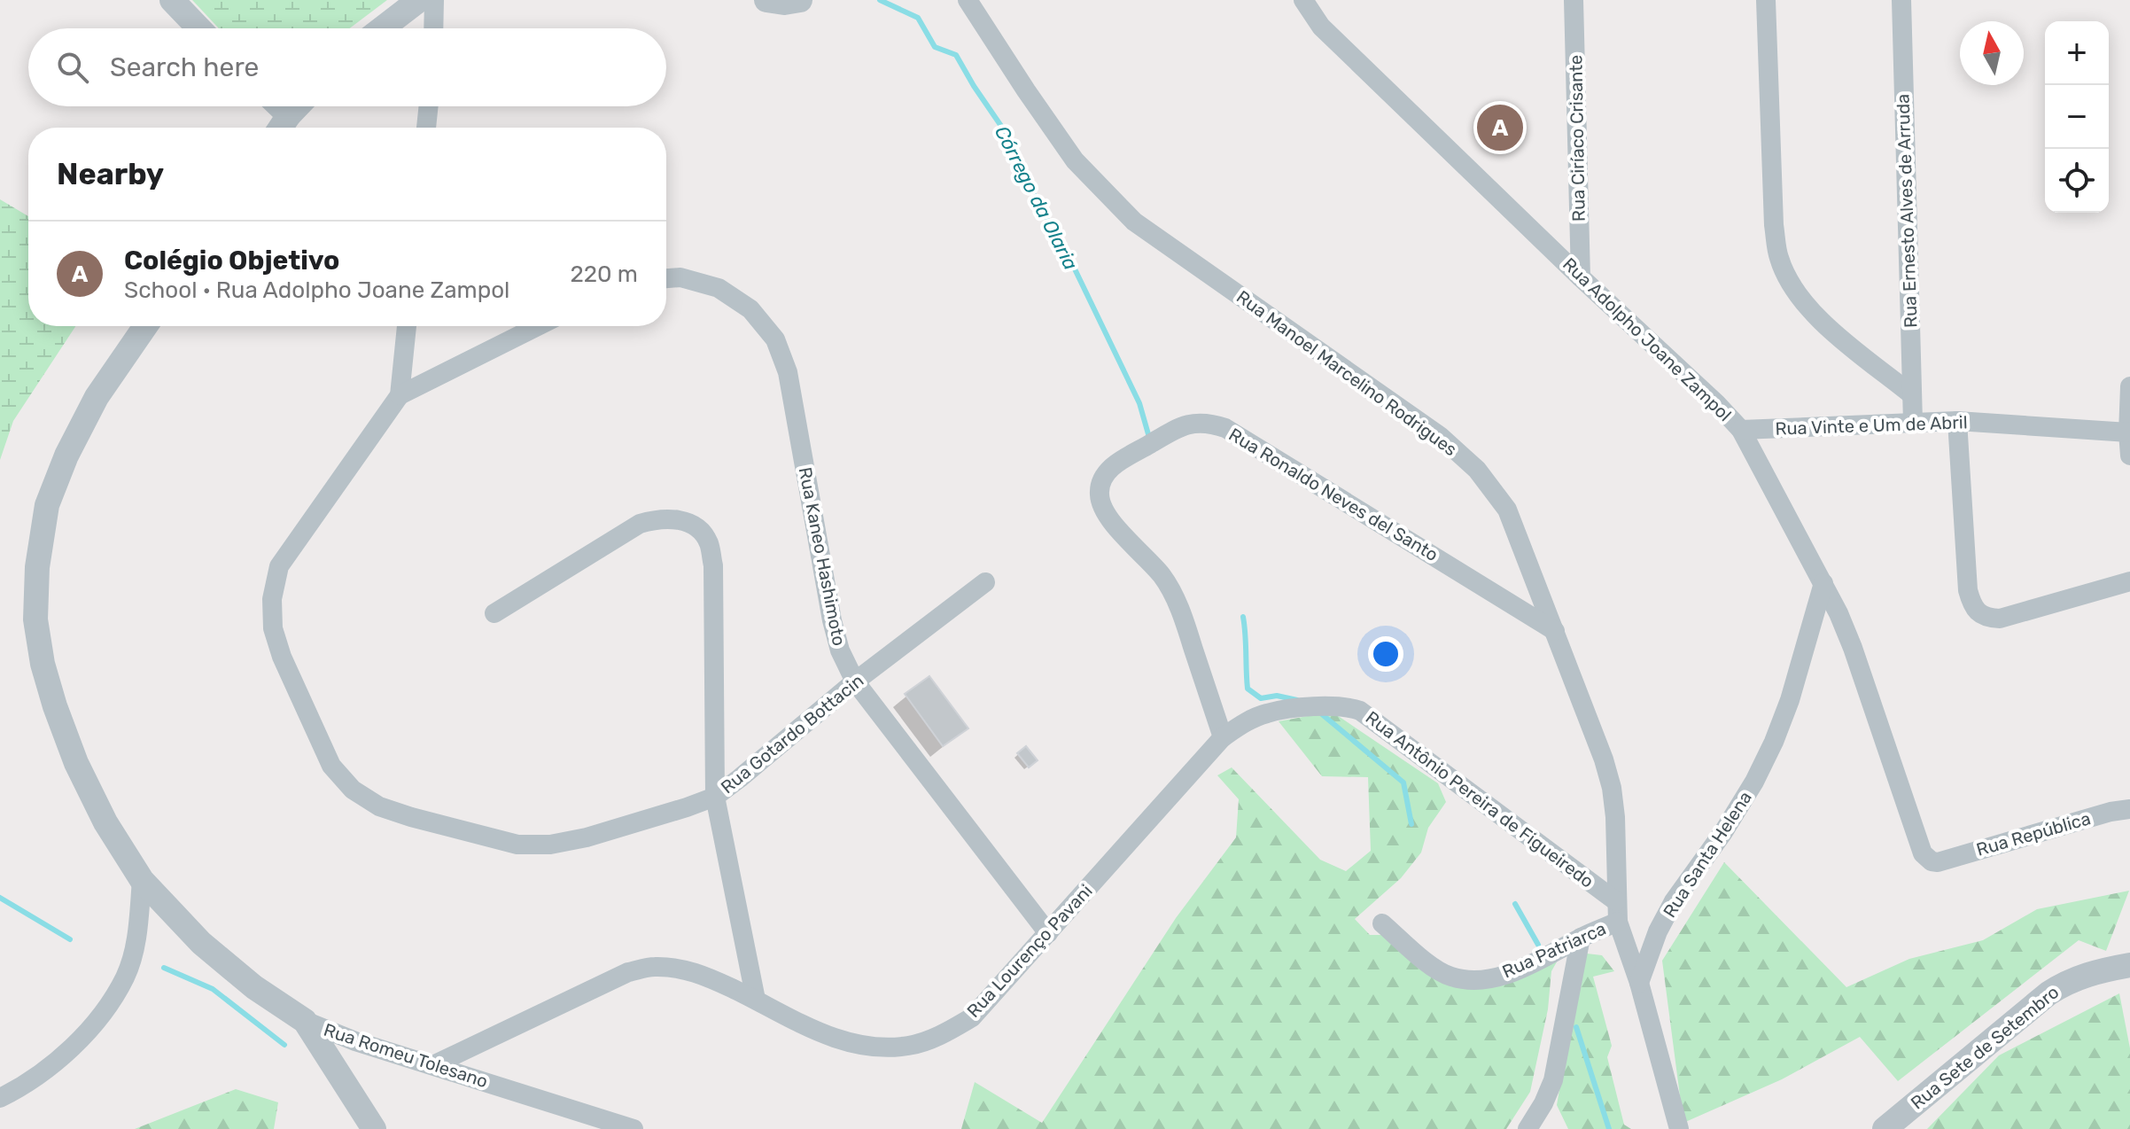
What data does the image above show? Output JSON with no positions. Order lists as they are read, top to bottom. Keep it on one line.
{"streets":{"street":["Rua Ciríaco Crisante","Rua Ernesto Alves de Arruda","Rua Adolpho Joane Zampol","Rua Manoel Marcelino Rodrigues","Rua Vinte e Um de Abril","Rua Ronaldo Neves del Santo","Rua Kaneo Hashimoto","Rua Gotardo Bottacin","Rua Antônio Pereira de Figueiredo","Rua República","Rua Santa Helena","Rua Patriarca","Rua Lourenço Pavani","Rua Sete de Setembro","Rua Romeu Tolesano"]},"crossings":[["Rua Ciríaco Crisante","Rua Adolpho Joane Zampol"],["Rua Ernesto Alves de Arruda","Rua Vinte e Um de Abril"],["Rua Adolpho Joane Zampol","Rua Vinte e Um de Abril"],["Rua Adolpho Joane Zampol","Rua República"],["Rua Adolpho Joane Zampol","Rua Santa Helena"],["Rua Manoel Marcelino Rodrigues","Rua Ronaldo Neves del Santo"],["Rua Manoel Marcelino Rodrigues","Rua Antônio Pereira de Figueiredo"],["Rua Manoel Marcelino Rodrigues","Rua Santa Helena"],["Rua Manoel Marcelino Rodrigues","Rua Patriarca"],["Rua Ronaldo Neves del Santo","Rua Antônio Pereira de Figueiredo"],["Rua Ronaldo Neves del Santo","Rua Lourenço Pavani"],["Rua Kaneo Hashimoto","Rua Gotardo Bottacin"],["Rua Kaneo Hashimoto","Rua Lourenço Pavani"],["Rua Antônio Pereira de Figueiredo","Rua Lourenço Pavani"],["Rua Lourenço Pavani","Rua Romeu Tolesano"]],"water":["Córrego da Olaria"],"north":"top","page":{"map_buttons":["+","−"],"search":"Search here","pins":"A","heading":"Nearby","list":[{"mark":"A","name":"Colégio Objetivo","note":"School · Rua Adolpho Joane Zampol","value":"220 m"}]}}
